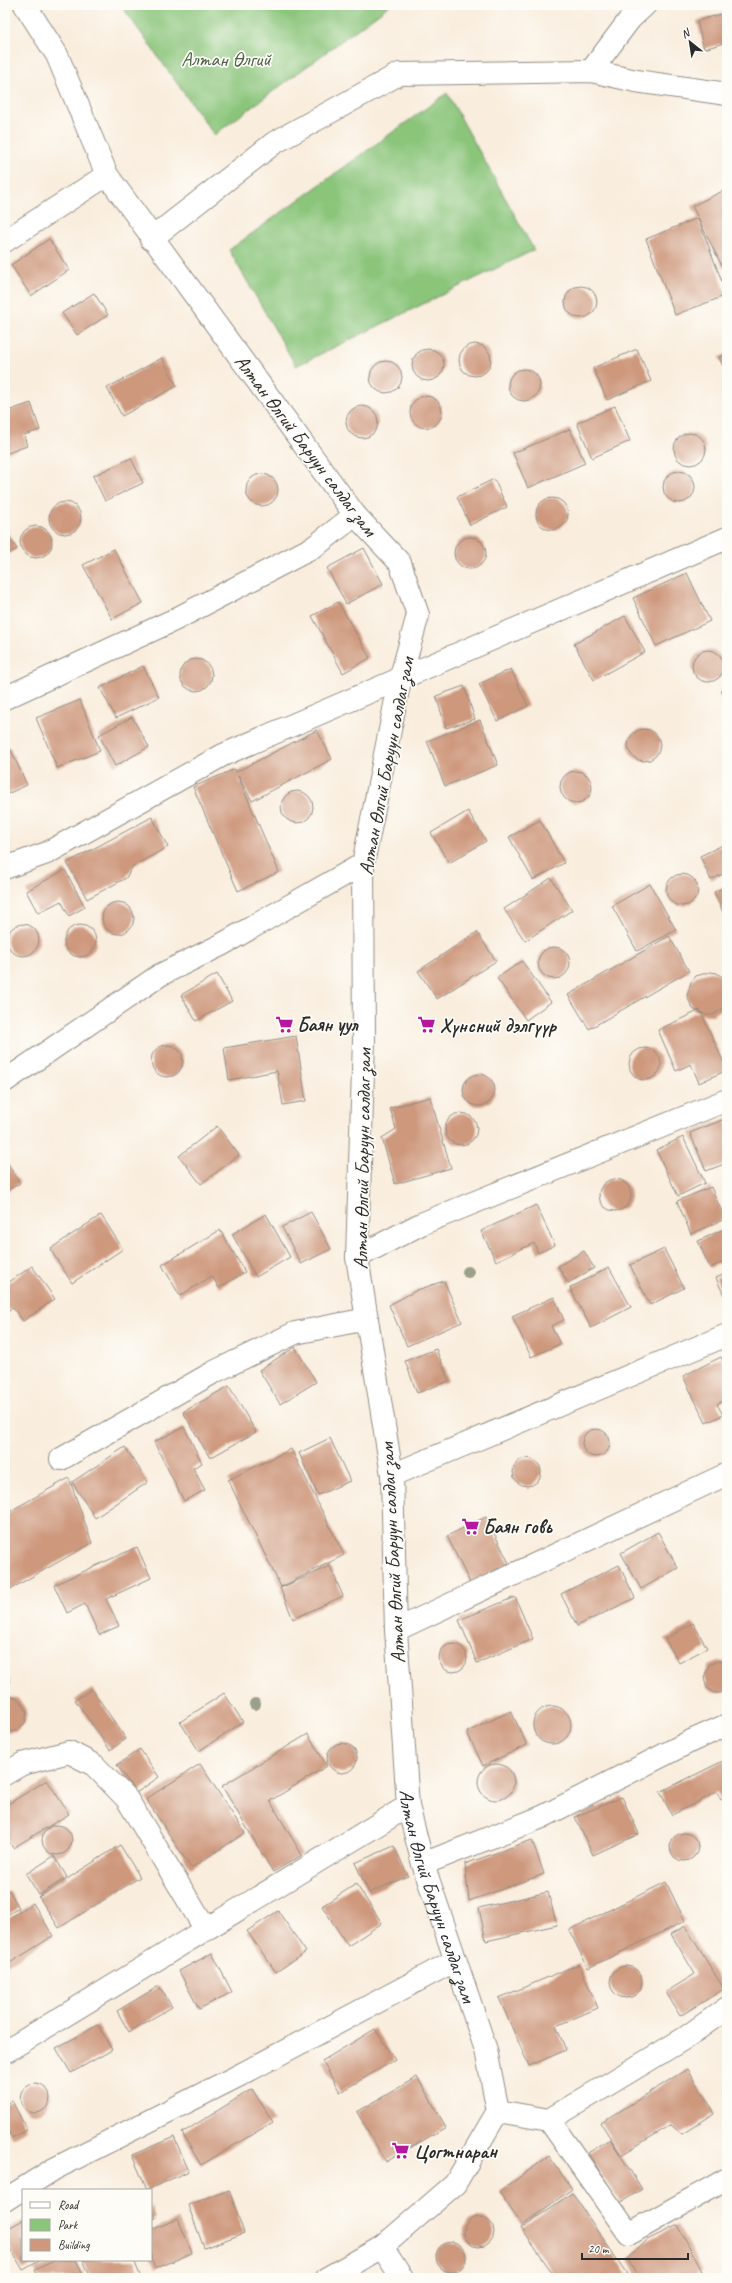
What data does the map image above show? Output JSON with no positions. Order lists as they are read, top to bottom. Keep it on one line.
{"streets":{"street":["Алтан Өлгий Баруун салдаг зам"]},"parks":["Алтан Өлгий"],"places":{"supermarket":["Баян уул","Хүнсний дэлгүүр","Баян говь","Цогтнаран"]},"legend":["Road","Park","Building"],"scale_bar":"20 m","north":"top left"}
